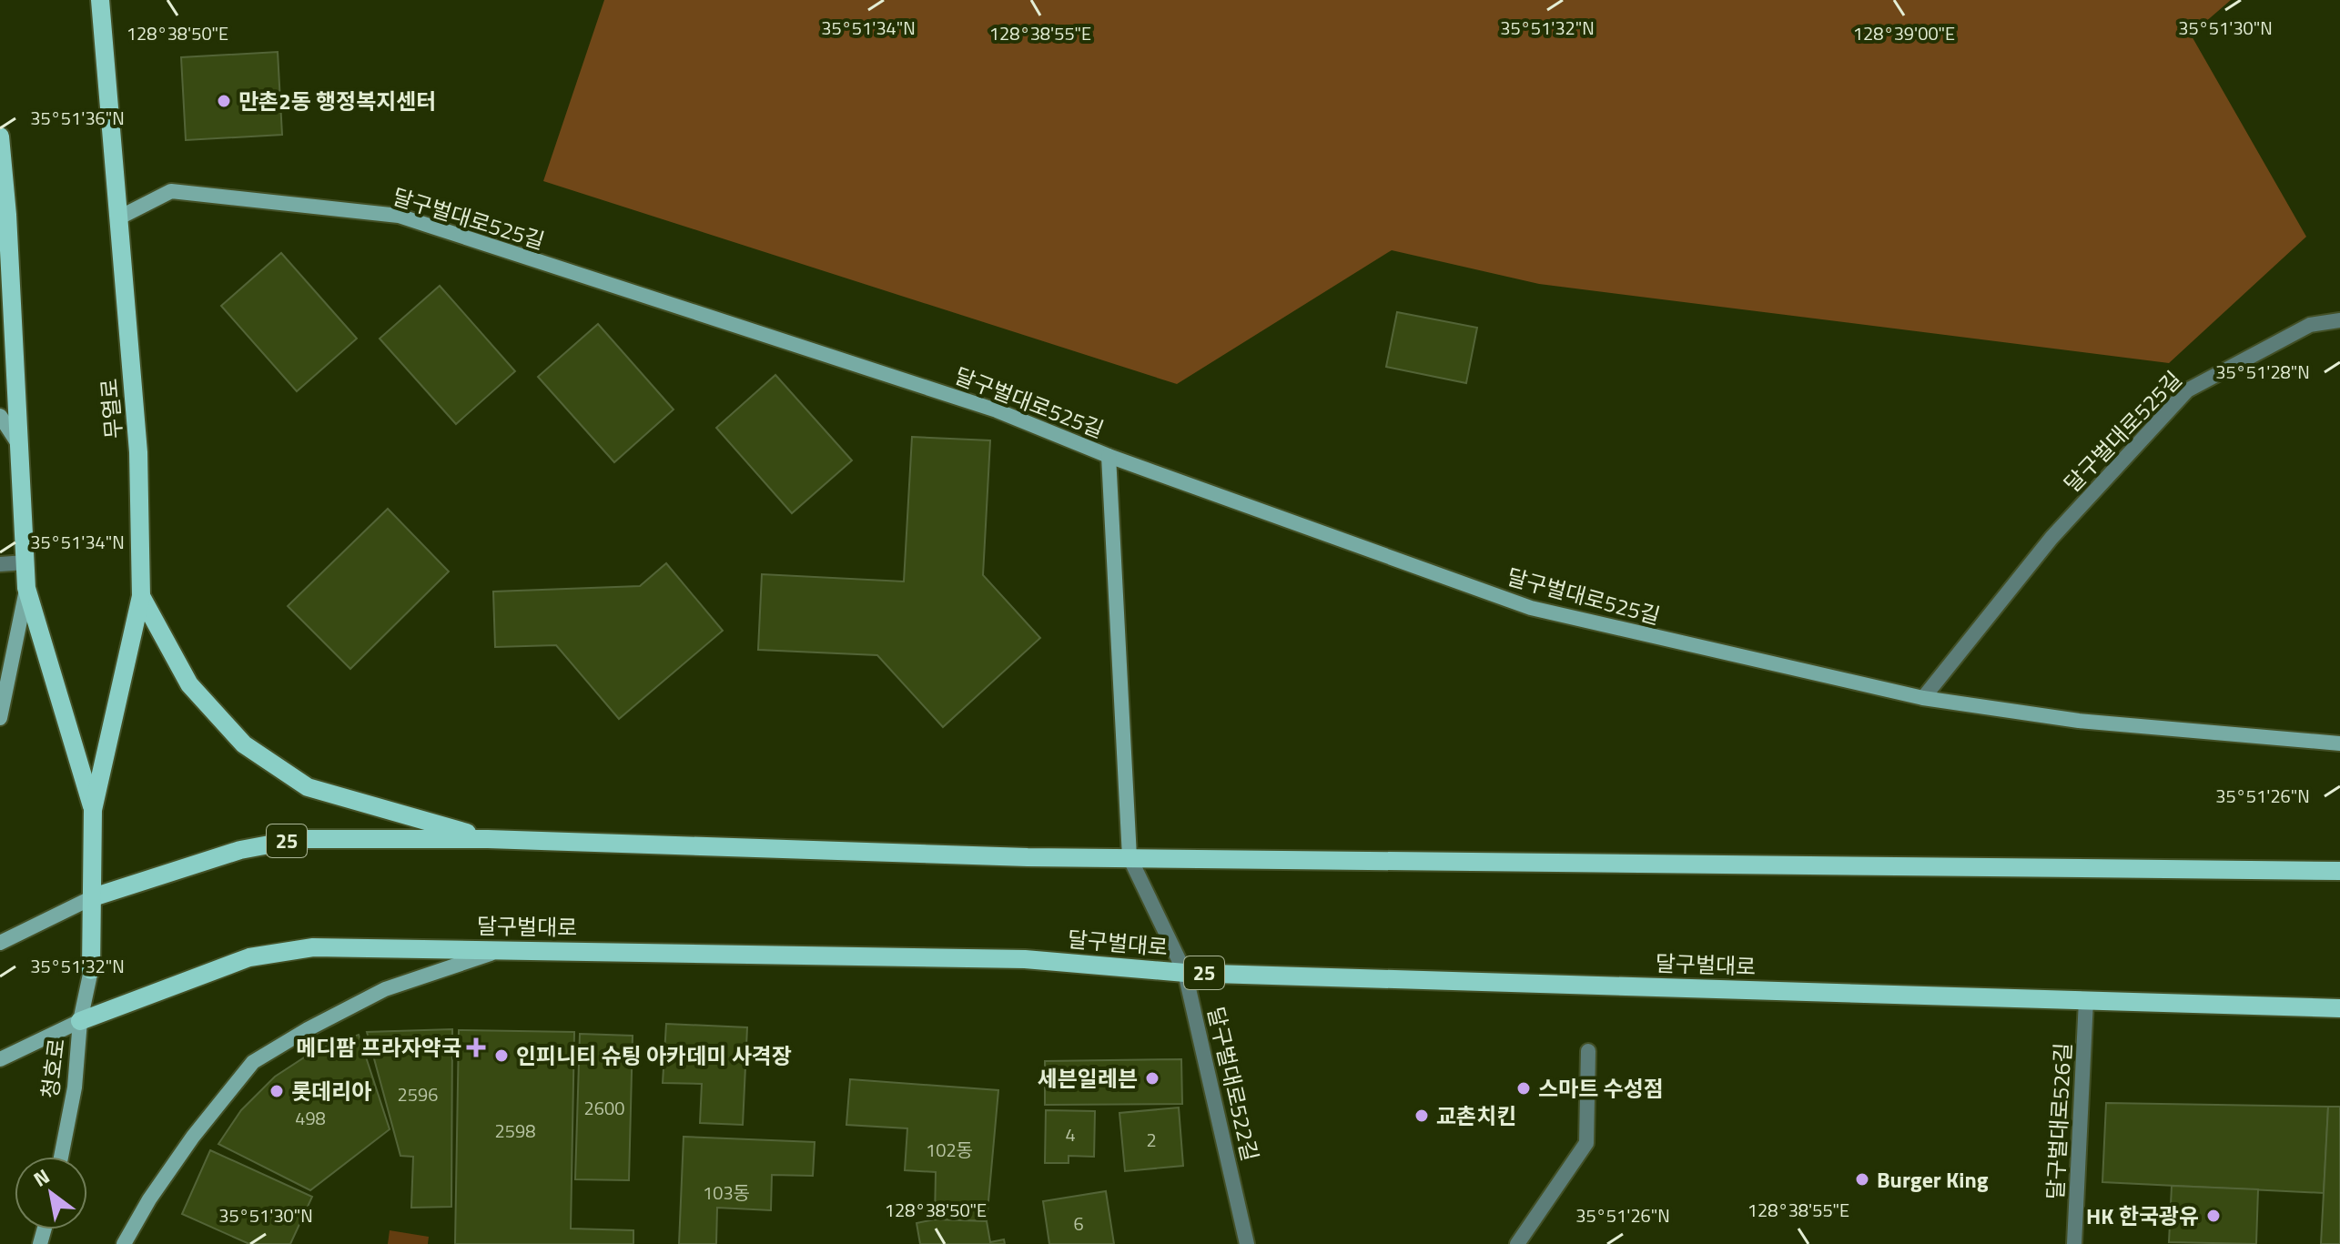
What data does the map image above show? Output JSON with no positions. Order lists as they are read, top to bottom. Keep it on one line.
{"streets":{"main road":["무열로","25","달구벌대로"],"street":["달구벌대로525길","청호로","달구벌대로522길","달구벌대로526길"]},"crossings":[["달구벌대로525길","무열로"],["무열로","25"],["무열로","청호로"],["25","달구벌대로522길"],["달구벌대로","청호로"],["달구벌대로","달구벌대로522길"],["달구벌대로","달구벌대로526길"]],"places":{"other":["만촌2동 행정복지센터","인피니티 슈팅 아카데미 사격장","세븐일레븐","스마트 수성점","롯데리아","교촌치킨","Burger King","HK 한국광유"],"health":["메디팜 프라자약국"]},"house_numbers":["2596","2600","498","2598","4","2","102동","103동","6"],"north":"top left","coordinates":["35°51'34\"N","35°51'32\"N","35°51'30\"N","128°38'50\"E","128°38'55\"E","128°39'00\"E","35°51'36\"N","35°51'28\"N","35°51'26\"N"]}
